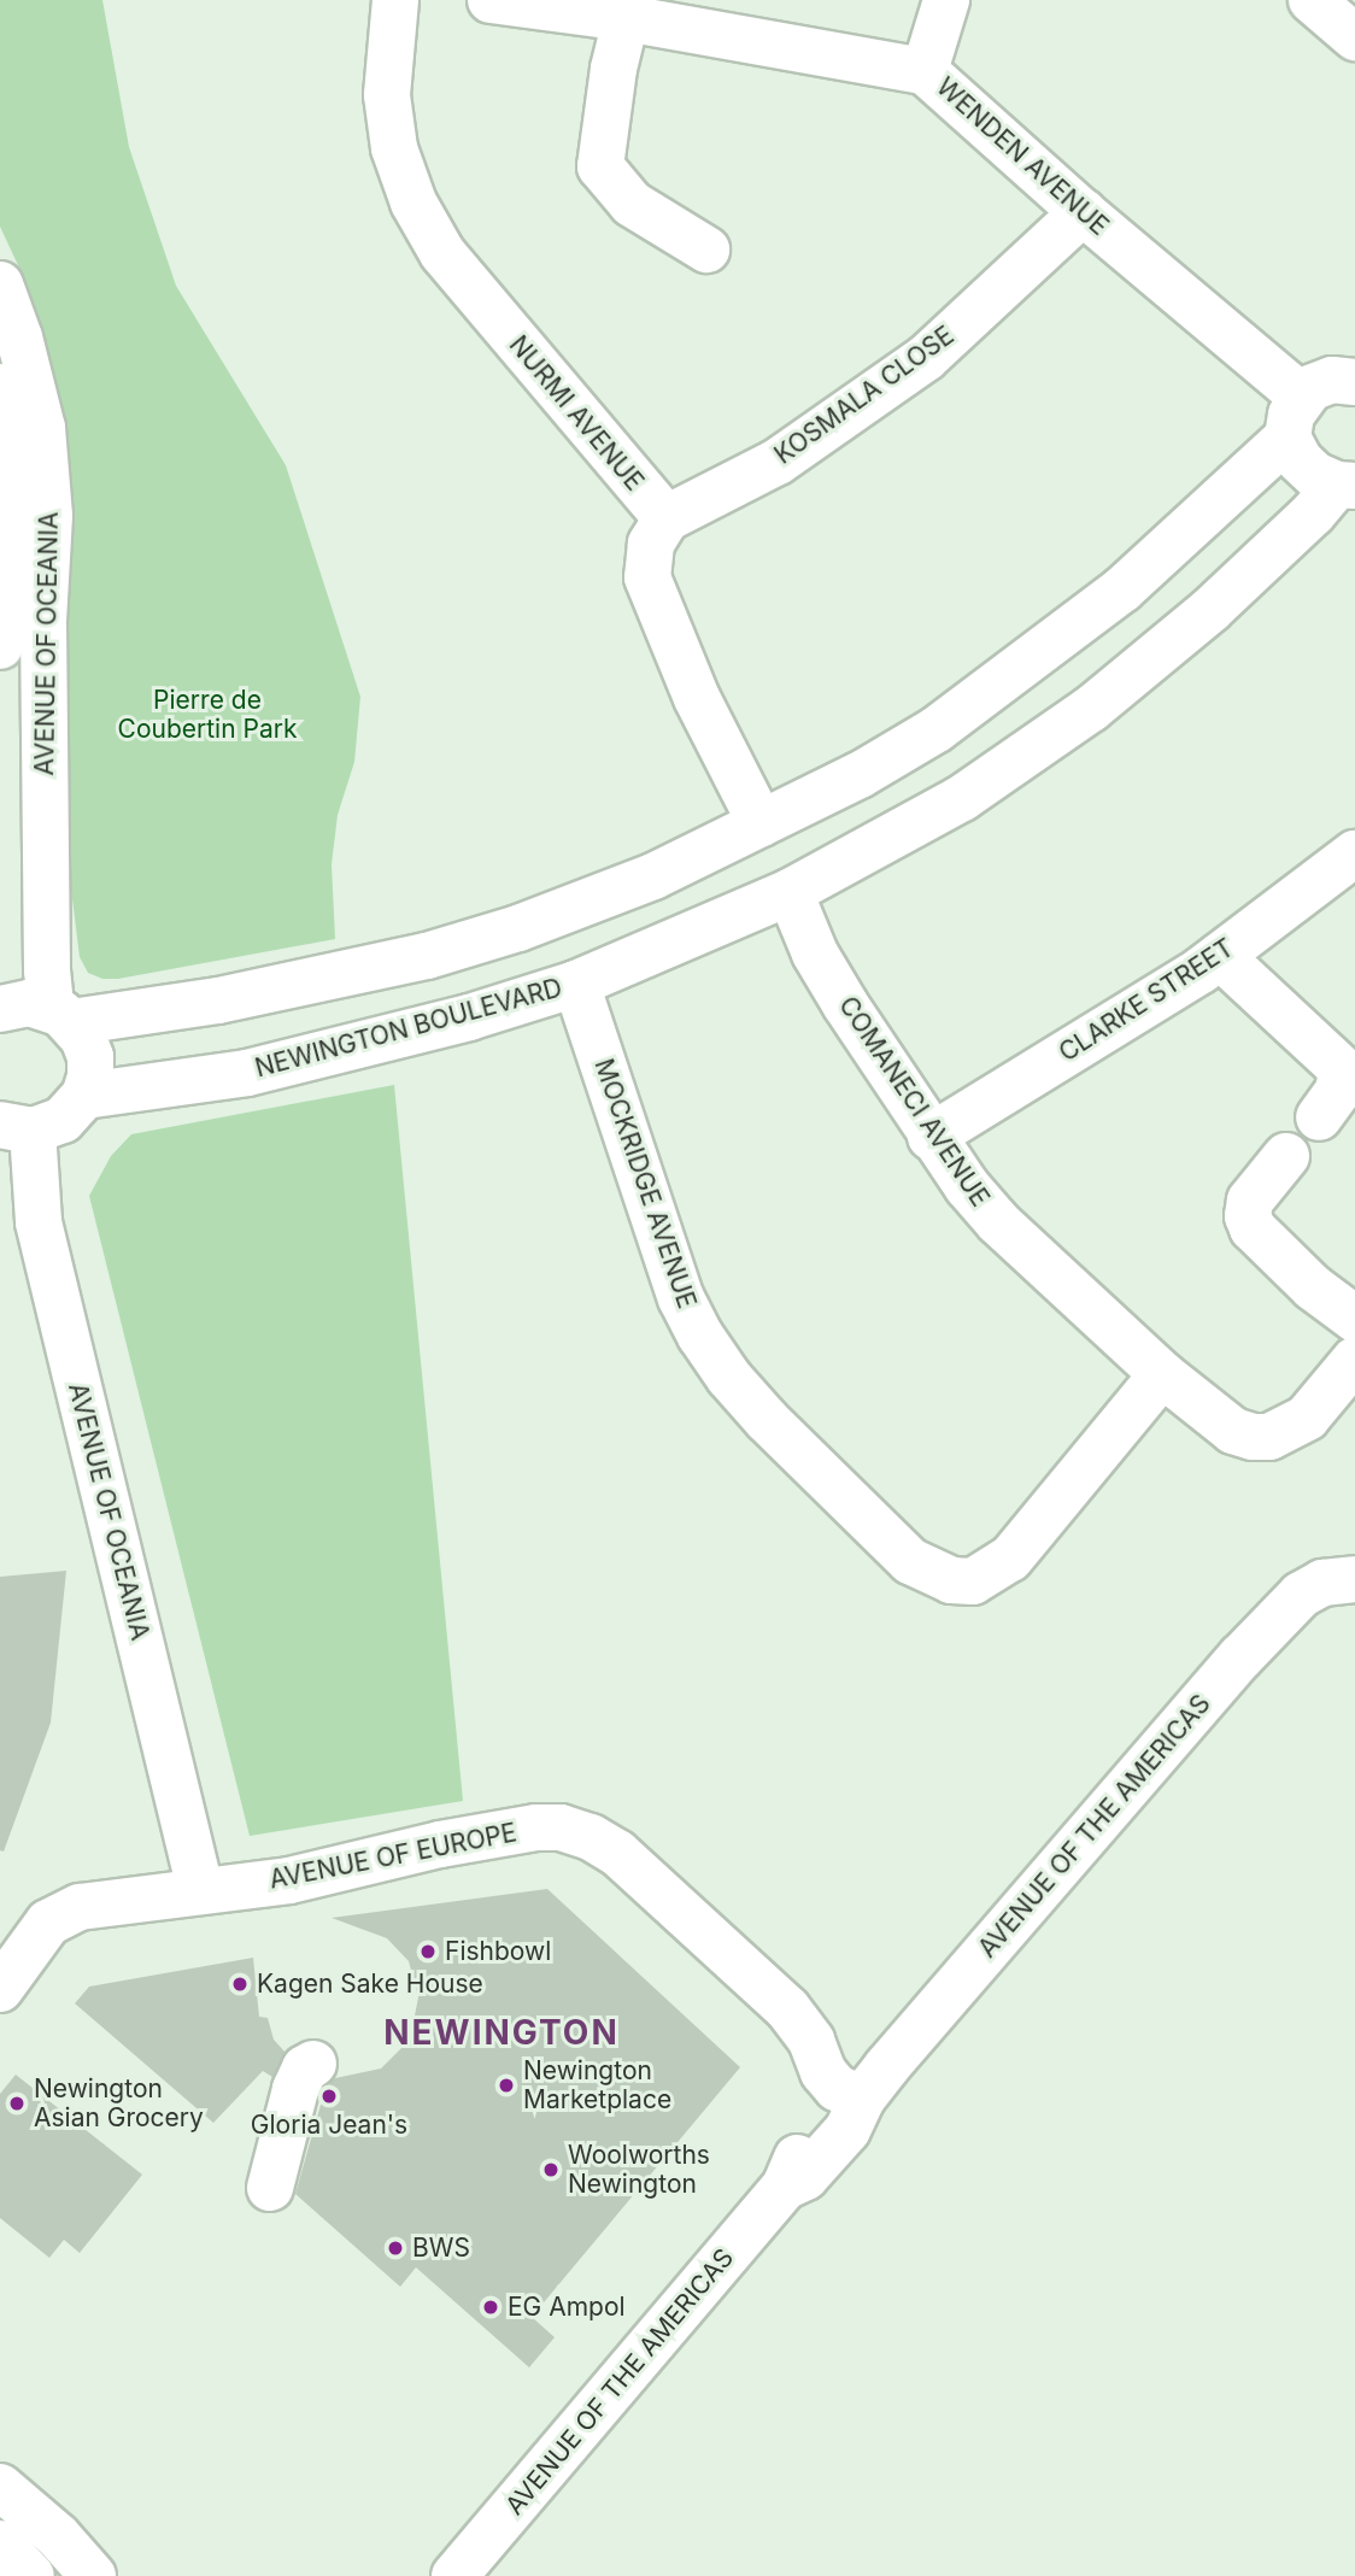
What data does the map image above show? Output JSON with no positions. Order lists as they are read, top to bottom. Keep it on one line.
{"streets":{"street":["WENDEN AVENUE","KOSMALA CLOSE","NURMI AVENUE","AVENUE OF OCEANIA","CLARKE STREET","NEWINGTON BOULEVARD","COMANECI AVENUE","MOCKRIDGE AVENUE","AVENUE OF THE AMERICAS","AVENUE OF EUROPE"]},"crossings":[["WENDEN AVENUE","KOSMALA CLOSE"],["WENDEN AVENUE","NEWINGTON BOULEVARD"],["KOSMALA CLOSE","NURMI AVENUE"],["AVENUE OF OCEANIA","AVENUE OF EUROPE"],["CLARKE STREET","COMANECI AVENUE"],["NEWINGTON BOULEVARD","COMANECI AVENUE"],["NEWINGTON BOULEVARD","MOCKRIDGE AVENUE"],["COMANECI AVENUE","MOCKRIDGE AVENUE"],["AVENUE OF THE AMERICAS","AVENUE OF EUROPE"]],"districts":["NEWINGTON"],"parks":["Pierre de Coubertin Park"],"places":["Fishbowl","Kagen Sake House","Newington Marketplace","Gloria Jean's","Newington Asian Grocery","Woolworths Newington","BWS","EG Ampol"]}
